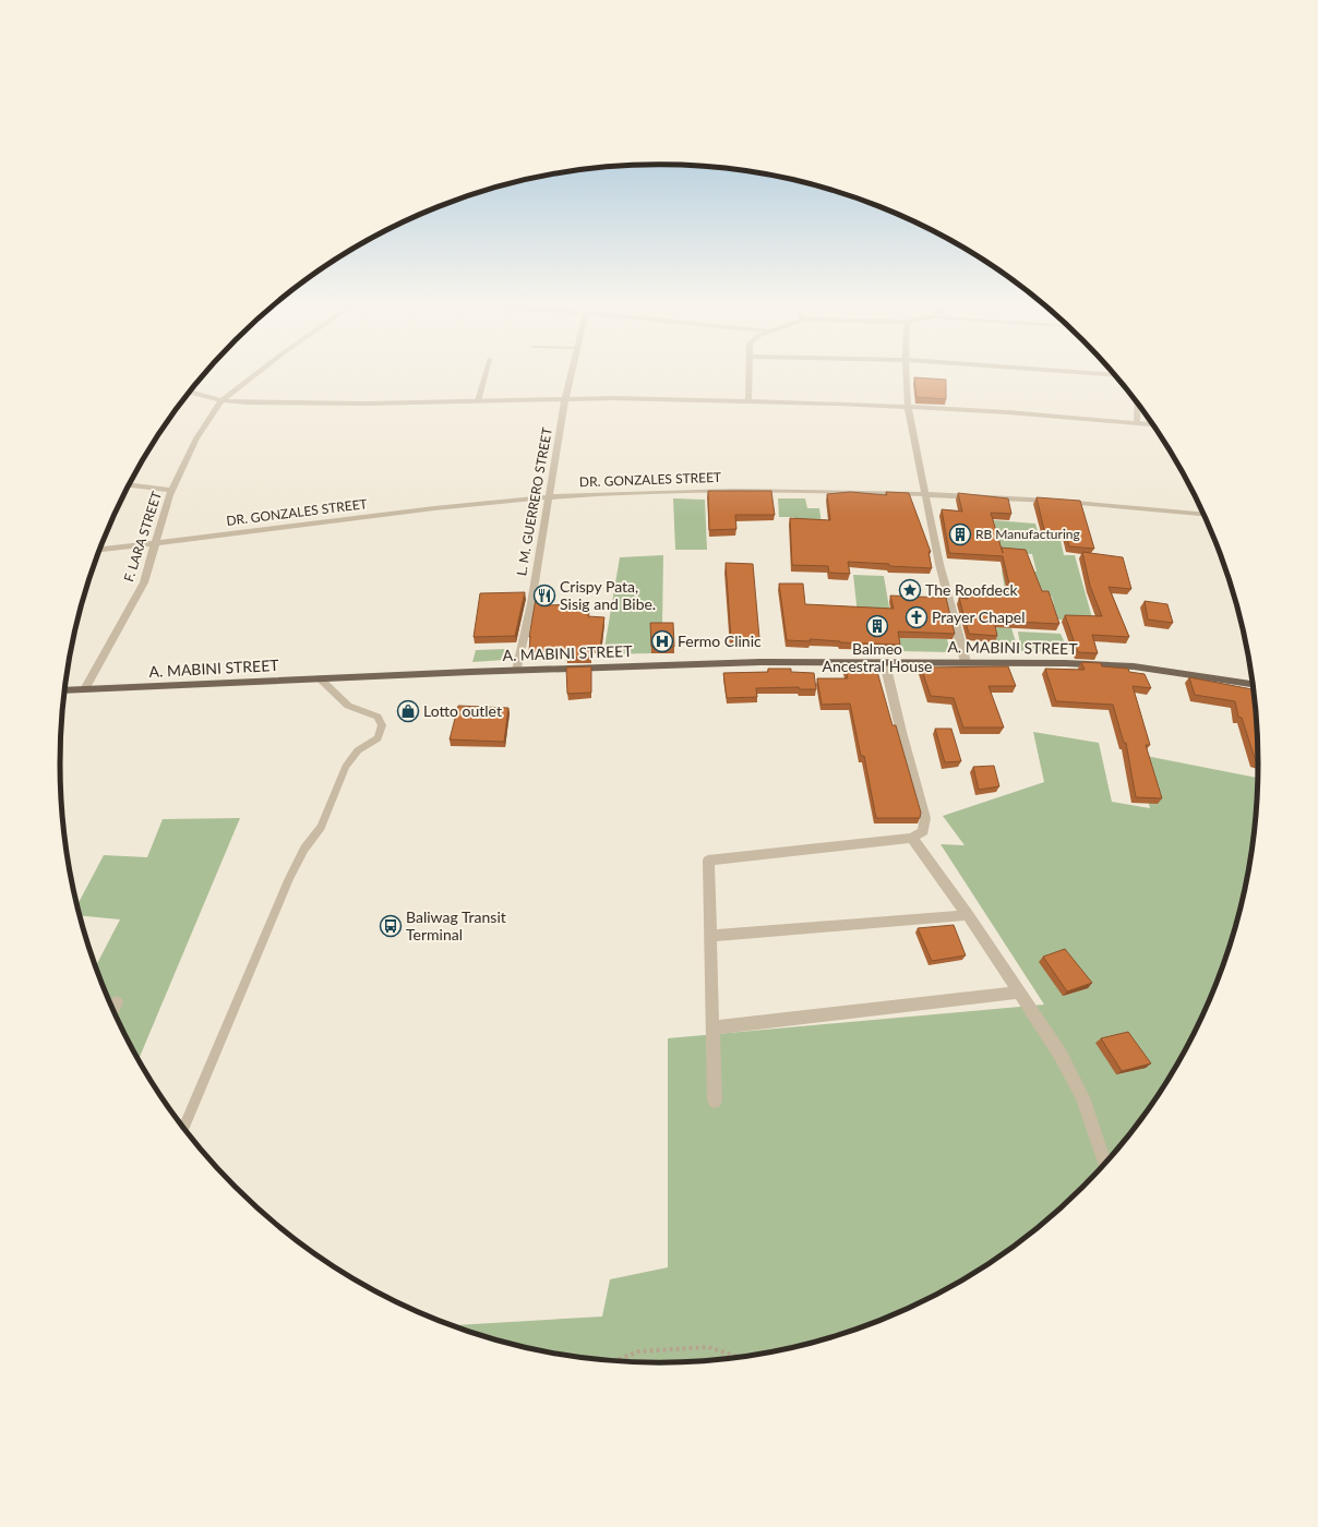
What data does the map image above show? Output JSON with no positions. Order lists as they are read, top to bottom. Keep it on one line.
{"streets":{"main road":["A. MABINI STREET"],"street":["DR. GONZALES STREET","L. M. GUERRERO STREET","F. LARA STREET"]},"crossings":[["DR. GONZALES STREET","L. M. GUERRERO STREET"],["DR. GONZALES STREET","F. LARA STREET"],["L. M. GUERRERO STREET","A. MABINI STREET"],["F. LARA STREET","A. MABINI STREET"]],"places":{"building":["RB Manufacturing","Balmeo Ancestral House"],"place":["The Roofdeck"],"restaurant":["Crispy Pata, Sisig and Bibe."],"church":["Prayer Chapel"],"hospital":["Fermo Clinic"],"shop":["Lotto outlet"],"bus stop":["Baliwag Transit Terminal"]}}
